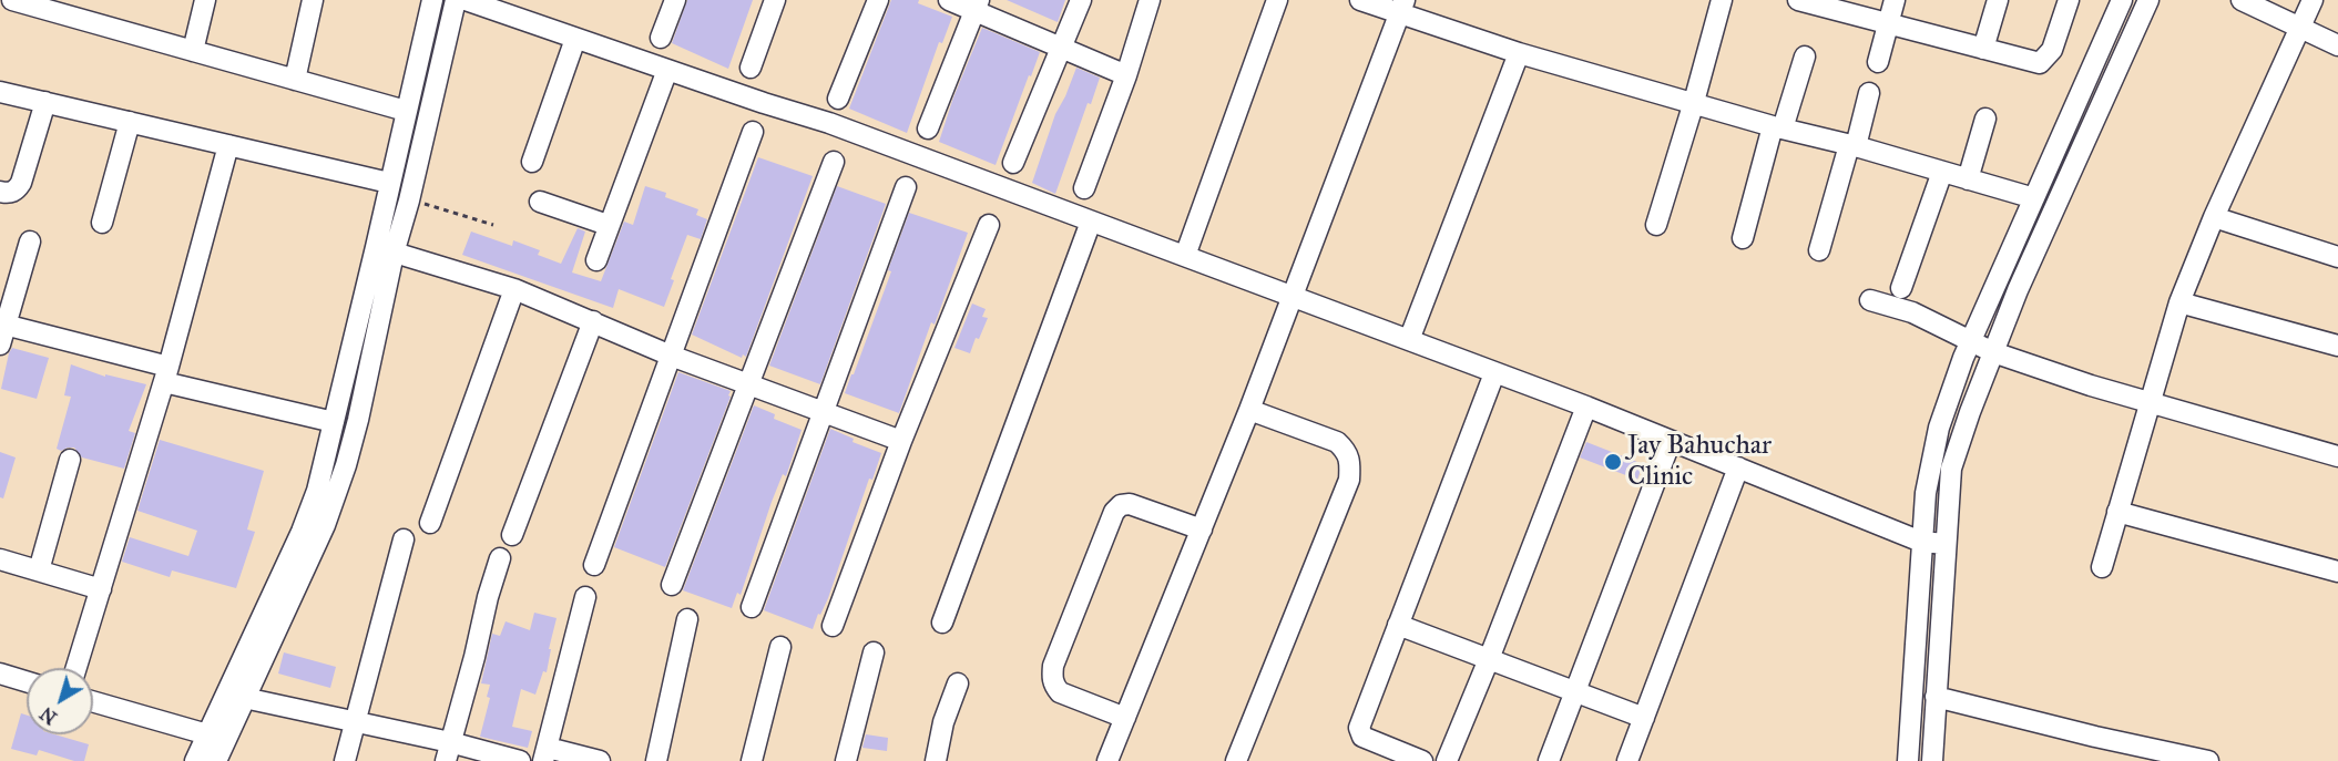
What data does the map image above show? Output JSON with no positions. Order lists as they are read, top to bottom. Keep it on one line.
{"places":["Jay Bahuchar Clinic"],"north":"bottom left"}
